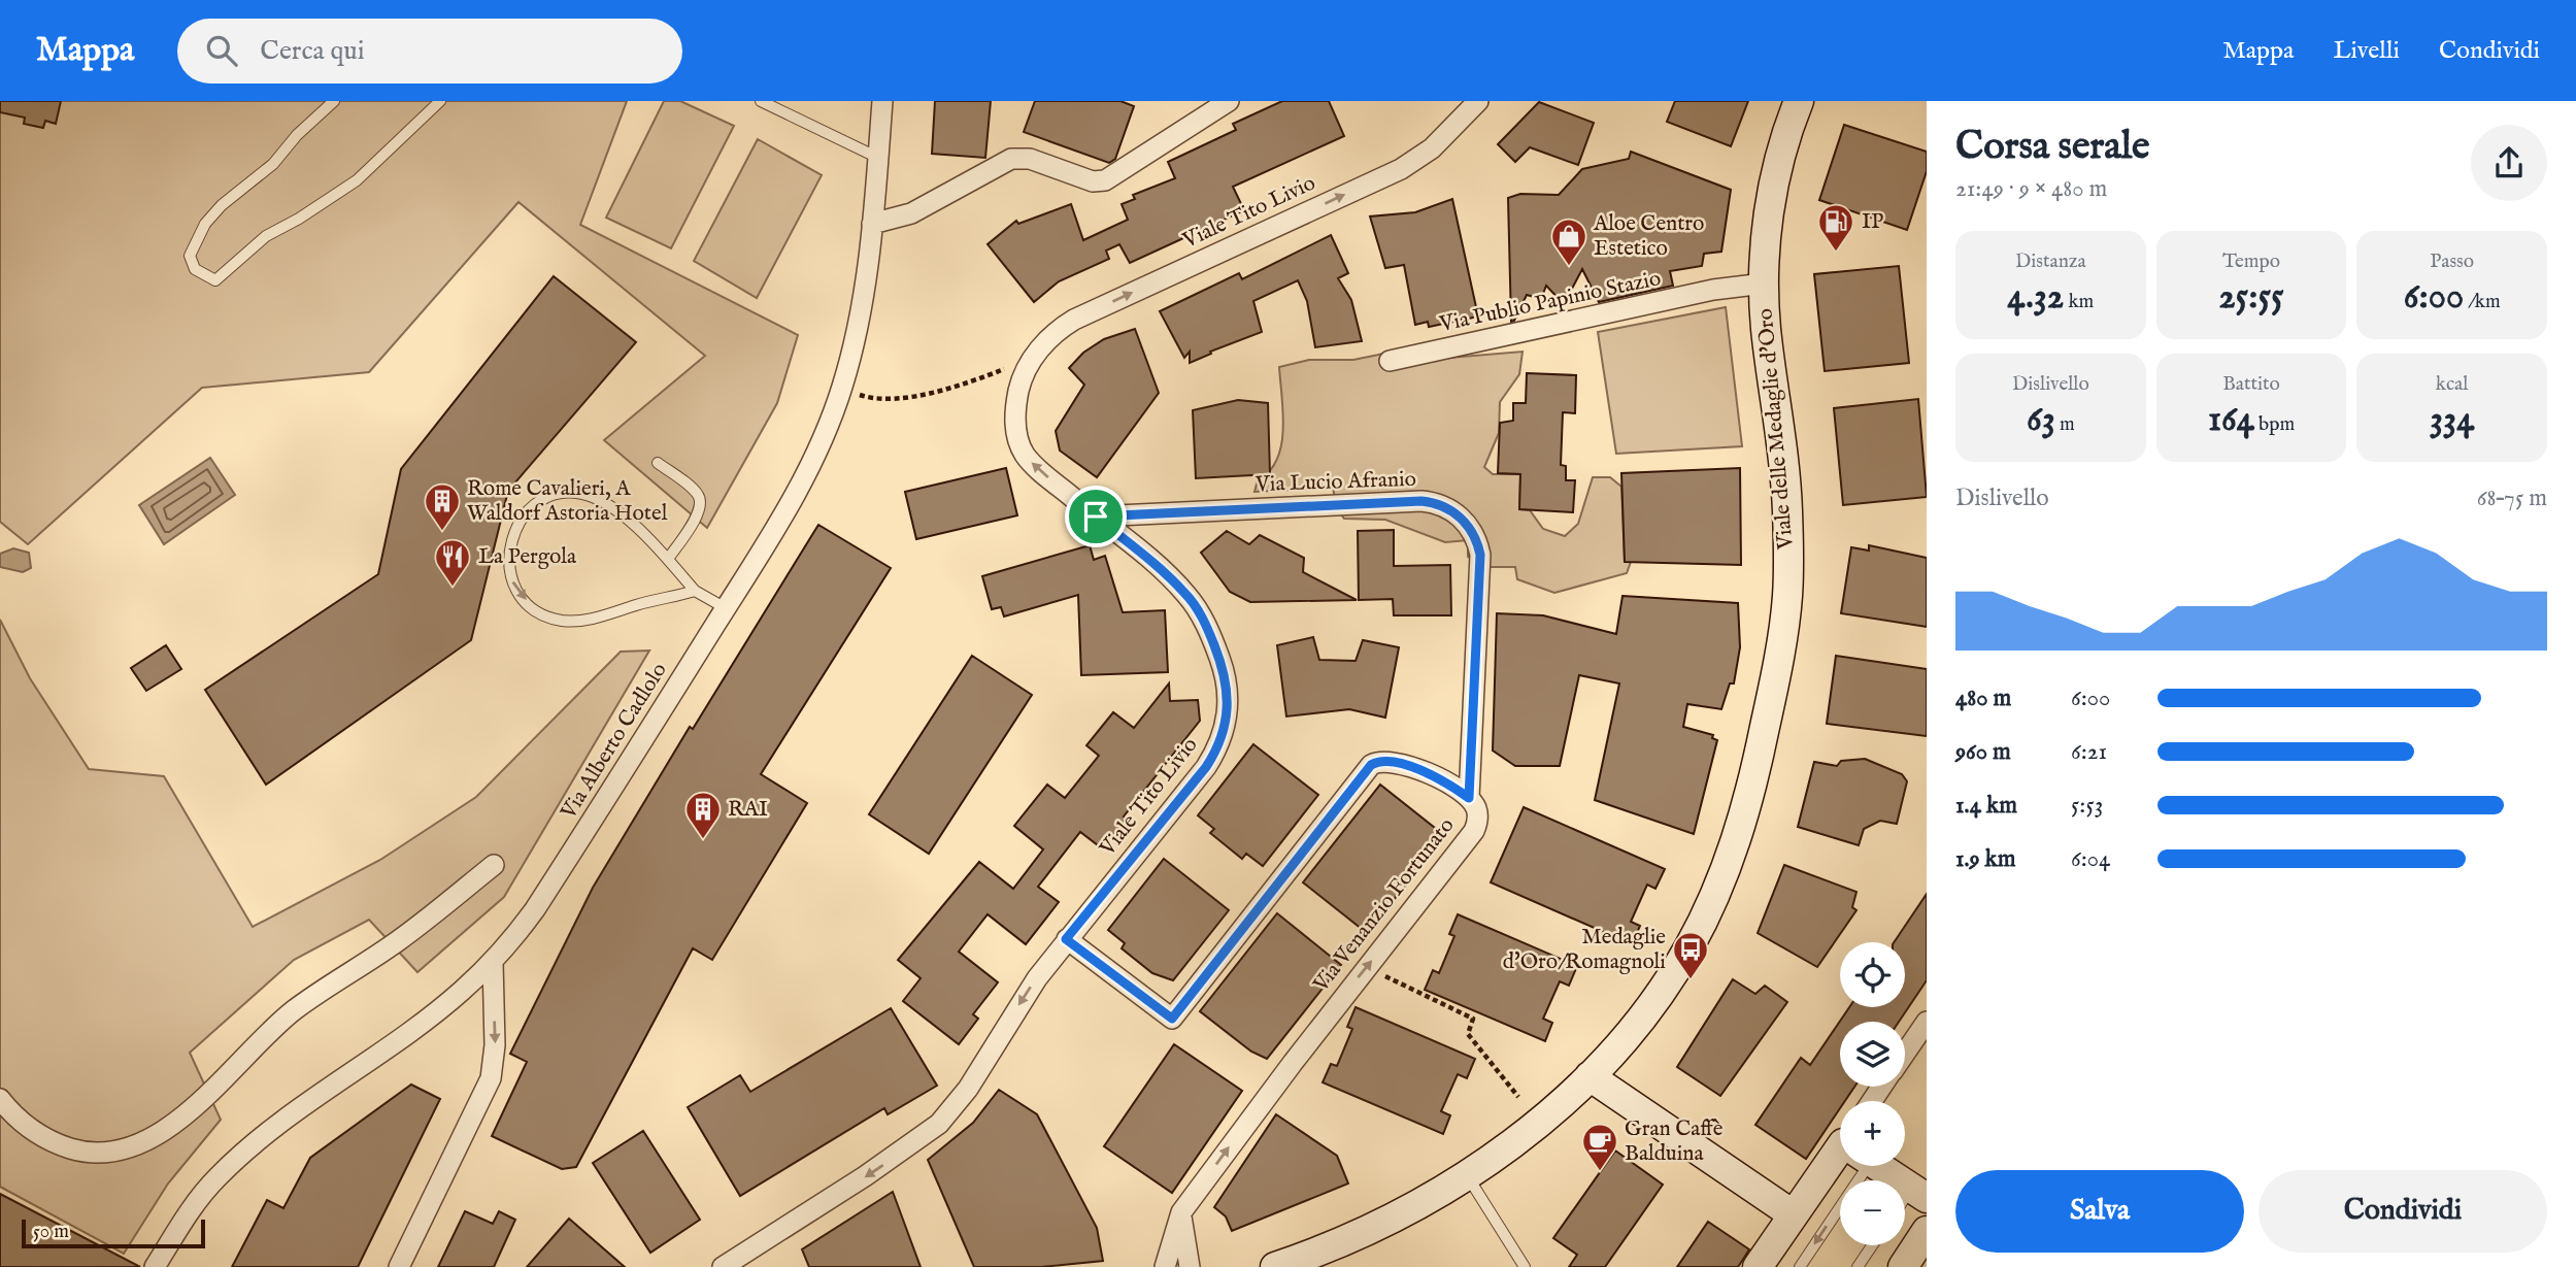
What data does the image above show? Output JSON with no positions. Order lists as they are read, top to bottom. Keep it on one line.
{"streets":{"main road":["Viale delle Medaglie d'Oro"],"street":["Viale Tito Livio","Via Publio Papinio Stazio","Via Lucio Afranio","Via Alberto Cadlolo","Via Venanzio Fortunato"]},"crossings":[["Viale Tito Livio","Via Lucio Afranio"],["Viale Tito Livio","Via Venanzio Fortunato"],["Via Publio Papinio Stazio","Viale delle Medaglie d'Oro"],["Via Lucio Afranio","Via Venanzio Fortunato"]],"places":{"fuel station":["IP"],"shop":["Aloe Centro Estetico"],"building":["Rome Cavalieri, A Waldorf Astoria Hotel","RAI"],"restaurant":["La Pergola"],"bus stop":["Medaglie d'Oro/Romagnoli"],"cafe":["Gran Caffè Balduina"]},"scale_bar":"50 m","page":{"header":"Mappa","search":"Cerca qui","nav":["Mappa","Livelli","Condividi"],"heading":["Corsa serale","21:49 · 9 × 480 m"],"stats":[["Distanza","4.32 km"],["Tempo","25:55"],["Passo","6:00 /km"],["Dislivello","63 m"],["Battito","164 bpm"],["kcal","334"]],"chart":["Dislivello","68–75 m"],"list":[{"name":"480 m","note":"6:00"},{"name":"960 m","note":"6:21"},{"name":"1.4 km","note":"5:53"},{"name":"1.9 km","note":"6:04"}],"map_buttons":["+","−"],"buttons":["Salva","Condividi"],"scale":"50 m"}}
